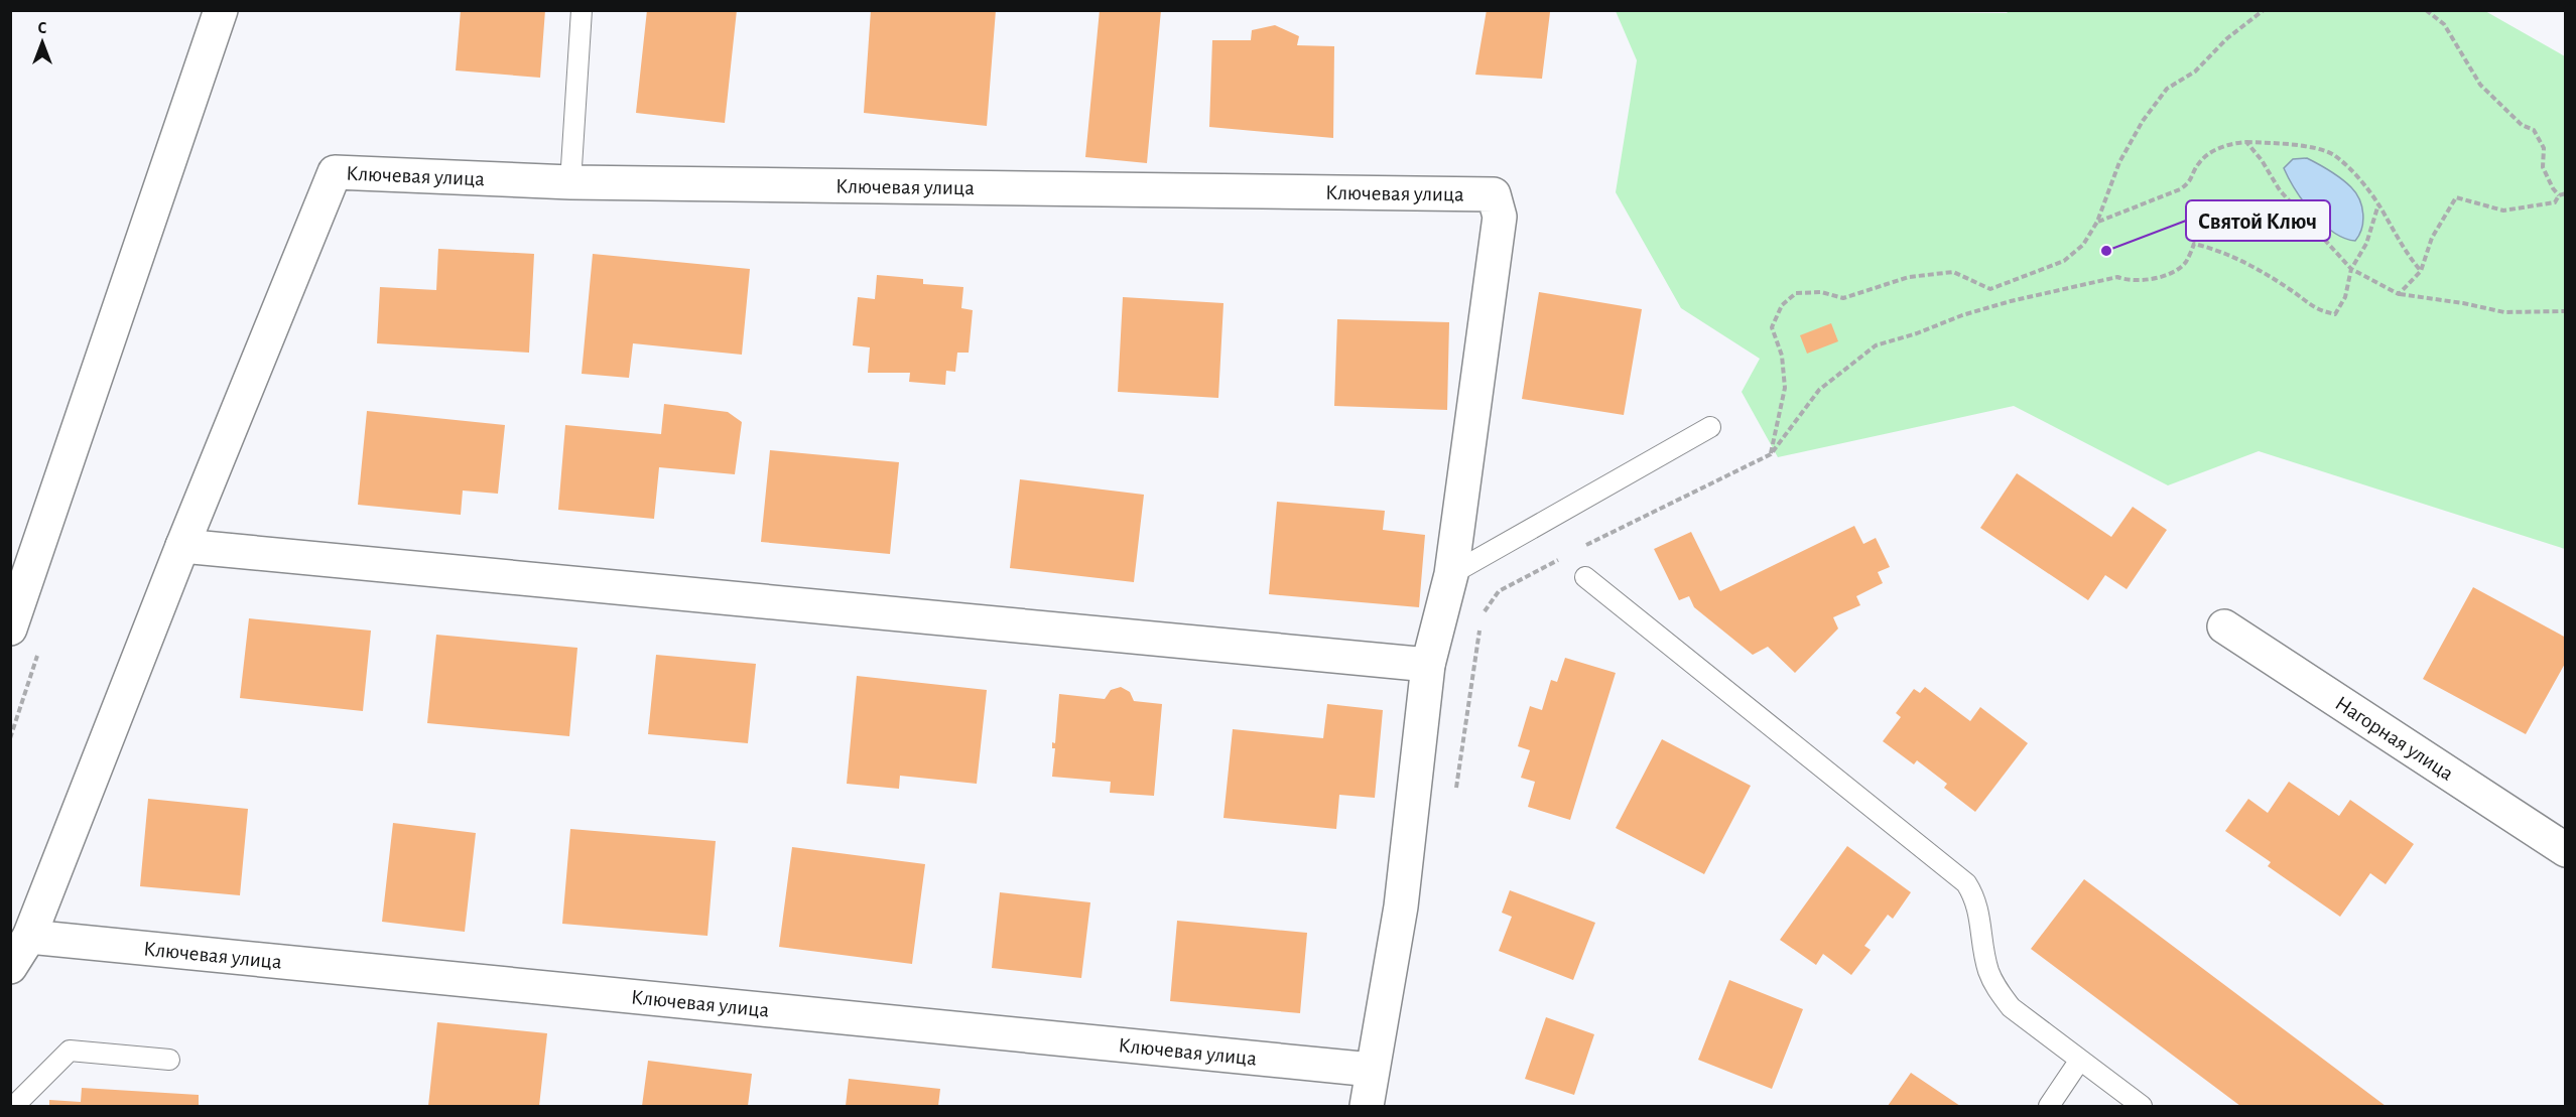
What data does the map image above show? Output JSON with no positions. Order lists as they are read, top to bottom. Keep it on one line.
{"streets":{"street":["Ключевая улица","Нагорная улица"]},"places":["Святой Ключ"],"north":"top"}
